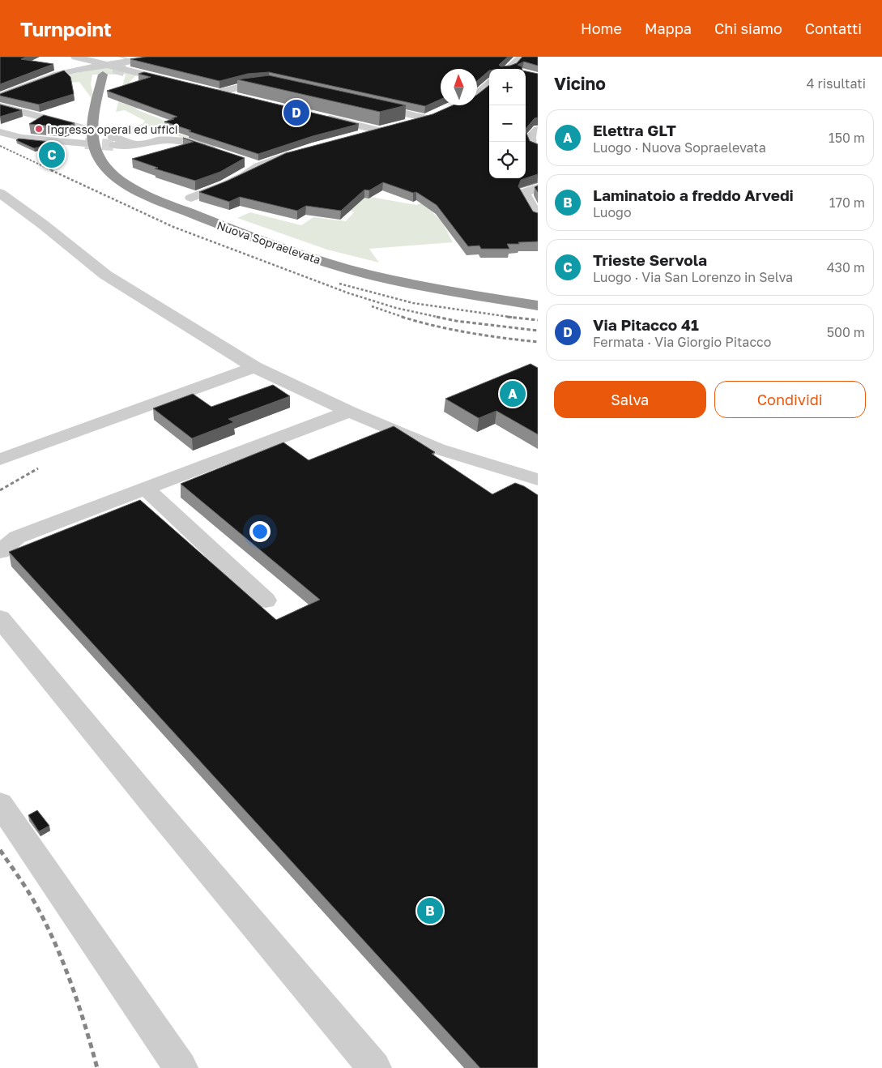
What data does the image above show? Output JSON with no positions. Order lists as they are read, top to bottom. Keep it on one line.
{"streets":{"highway":["Nuova Sopraelevata"]},"places":["Ingresso operai ed uffici"],"north":"top","page":{"header":"Turnpoint","nav":["Home","Mappa","Chi siamo","Contatti"],"heading":["Vicino","4 risultati"],"map_buttons":["+","−"],"pins":["D","C","A","B"],"list":[{"mark":"A","name":"Elettra GLT","note":"Luogo · Nuova Sopraelevata","value":"150 m"},{"mark":"B","name":"Laminatoio a freddo Arvedi","note":"Luogo","value":"170 m"},{"mark":"C","name":"Trieste Servola","note":"Luogo · Via San Lorenzo in Selva","value":"430 m"},{"mark":"D","name":"Via Pitacco 41","note":"Fermata · Via Giorgio Pitacco","value":"500 m"}],"buttons":["Salva","Condividi"]}}
